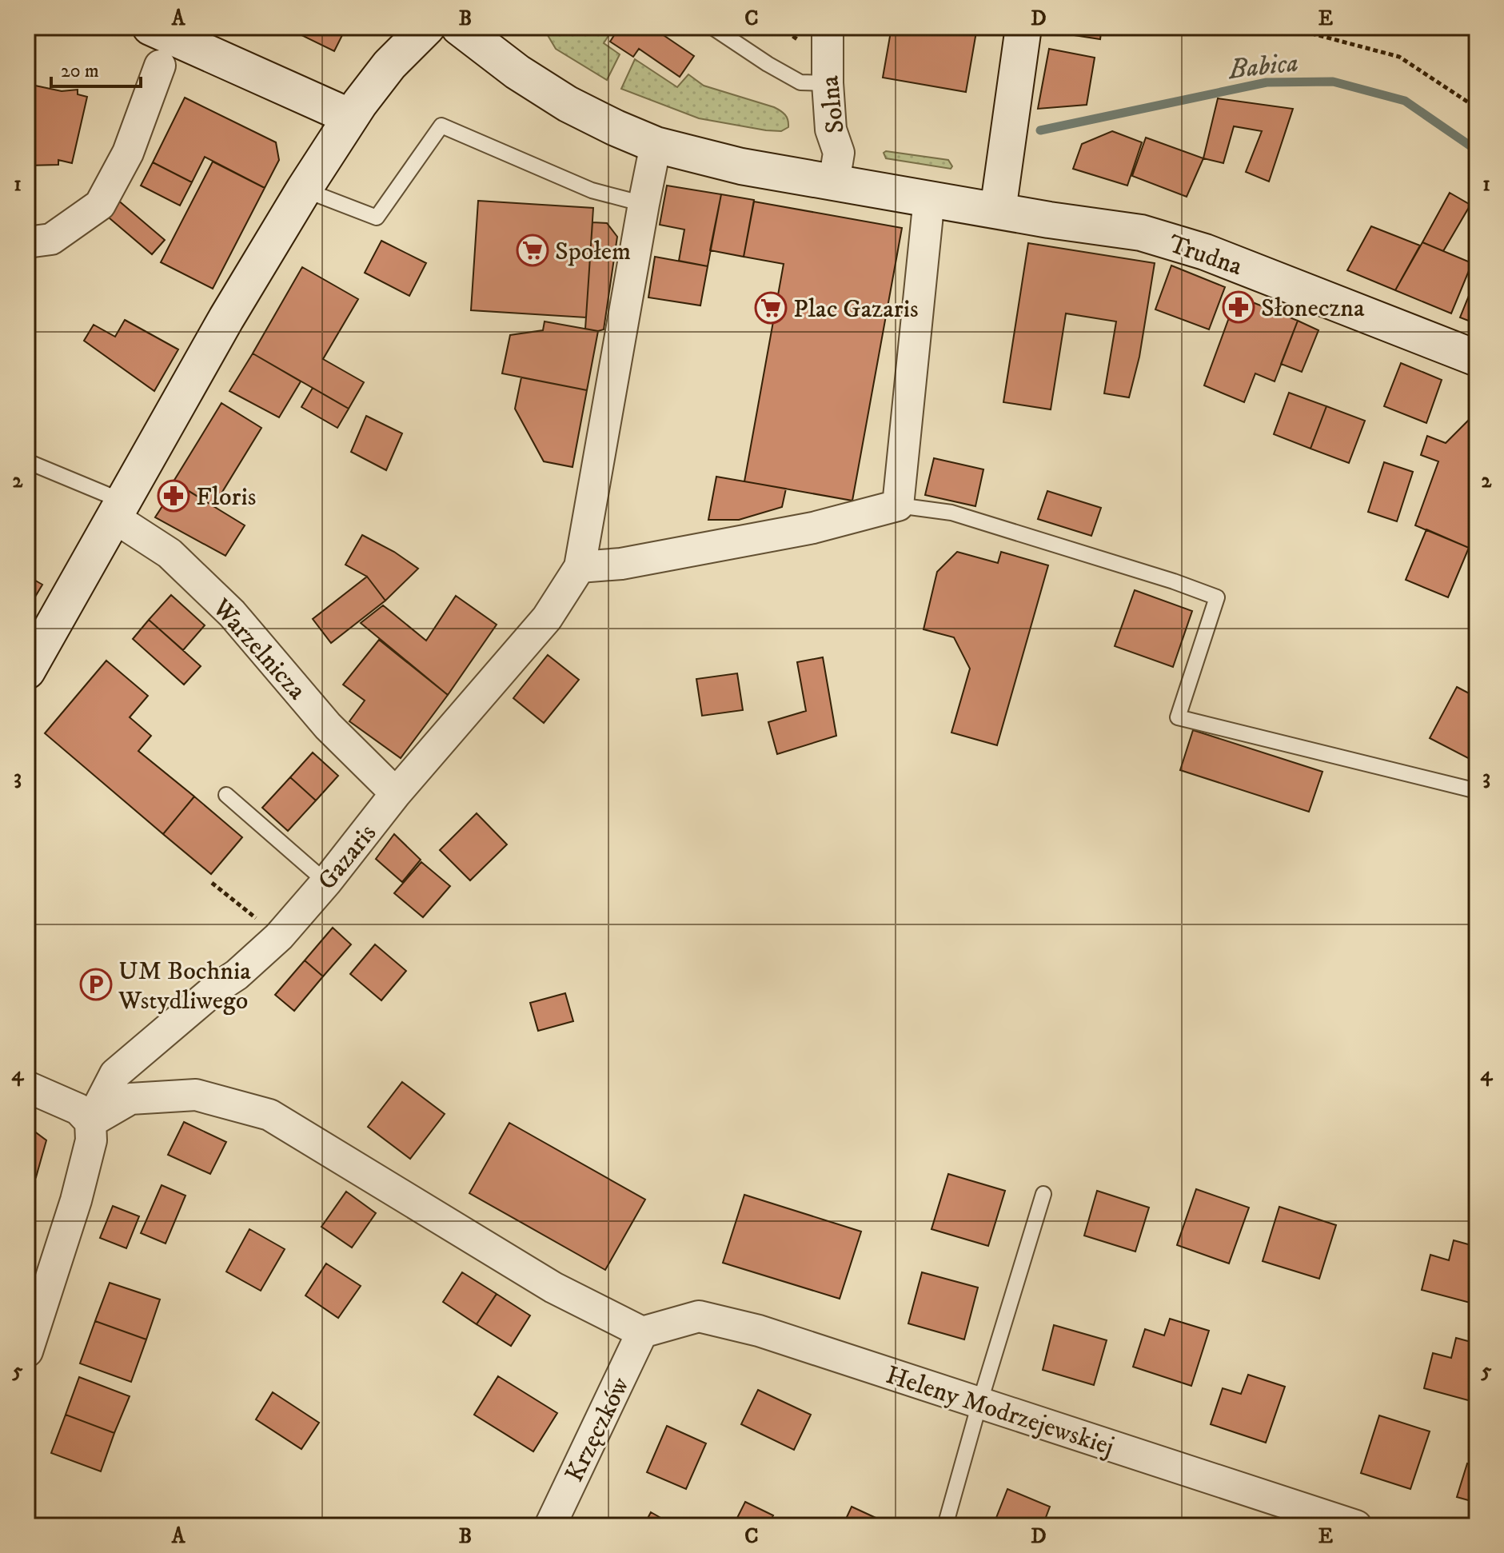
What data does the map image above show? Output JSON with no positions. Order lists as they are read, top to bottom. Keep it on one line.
{"streets":{"street":["Solna","Trudna","Warzelnicza","Gazaris","Heleny Modrzejewskiej","Krzęczków"]},"crossings":[["Solna","Trudna"],["Warzelnicza","Gazaris"],["Heleny Modrzejewskiej","Krzęczków"]],"water":["Babica"],"places":{"supermarket":["Społem","Plac Gazaris"],"pharmacy":["Słoneczna","Floris"],"parking":["UM Bochnia Wstydliwego"]},"scale_bar":"20 m","grid":{"columns":["A","B","C","D","E"],"rows":["1","2","3","4","5"]}}
